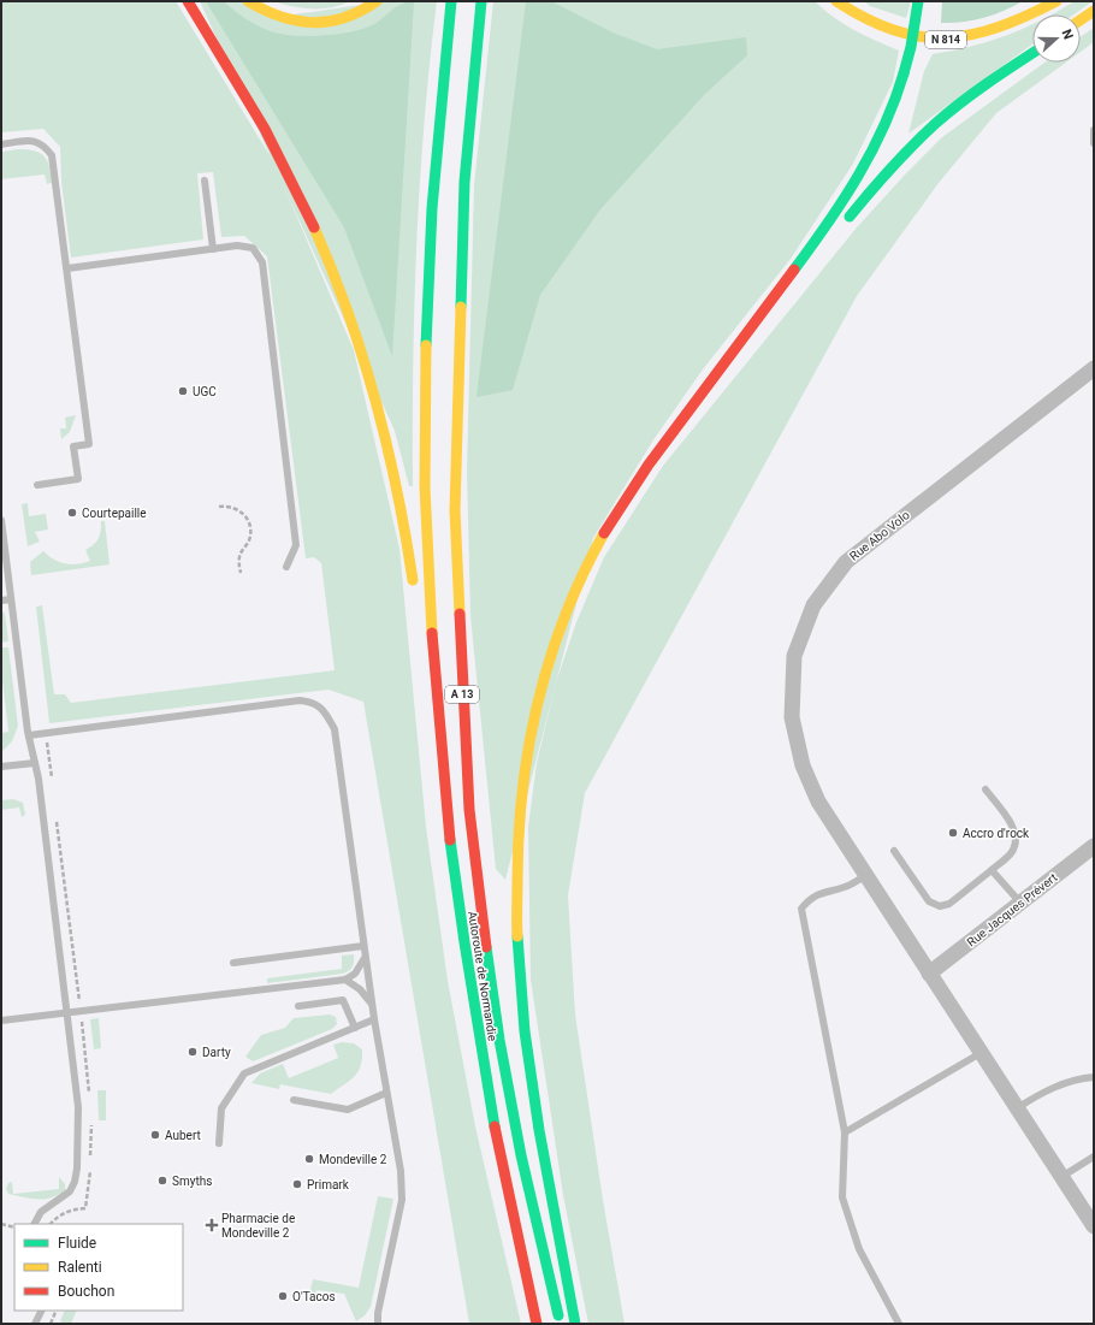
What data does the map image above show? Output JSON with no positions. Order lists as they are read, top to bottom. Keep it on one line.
{"streets":{"highway":["N 814","A 13","Autoroute de Normandie"],"street":["Rue Abo Volo","Rue Jacques Prévert"]},"crossings":[["Rue Abo Volo","Rue Jacques Prévert"],["A 13","Autoroute de Normandie"]],"places":{"other":["UGC","Courtepaille","Accro d'rock","Darty","Aubert","Mondeville 2","Smyths","Primark","O'Tacos"],"health":["Pharmacie de Mondeville 2"]},"legend":["Fluide","Ralenti","Bouchon"],"north":"right"}
